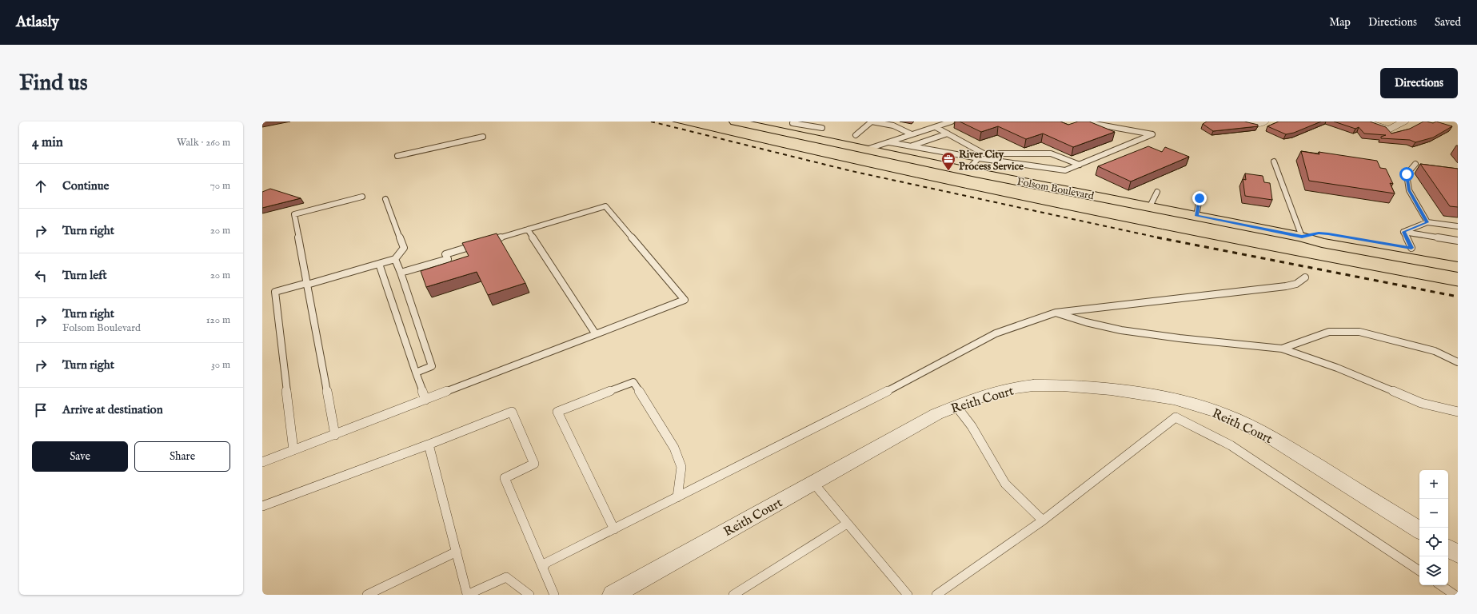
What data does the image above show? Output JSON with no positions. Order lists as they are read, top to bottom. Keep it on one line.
{"streets":{"main road":["Folsom Boulevard"],"street":["Reith Court"]},"places":{"office":["River City Process Service"]},"page":{"header":"Atlasly","nav":["Map","Directions","Saved"],"buttons":["Directions",["Save","Share"]],"title":"Find us","heading":["4 min","Walk · 260 m"],"list":[["Continue","70 m"],["Turn right","20 m"],["Turn left","20 m"],["Turn right","Folsom Boulevard","120 m"],["Turn right","30 m"],"Arrive at destination"],"map_buttons":["+","−"]}}
